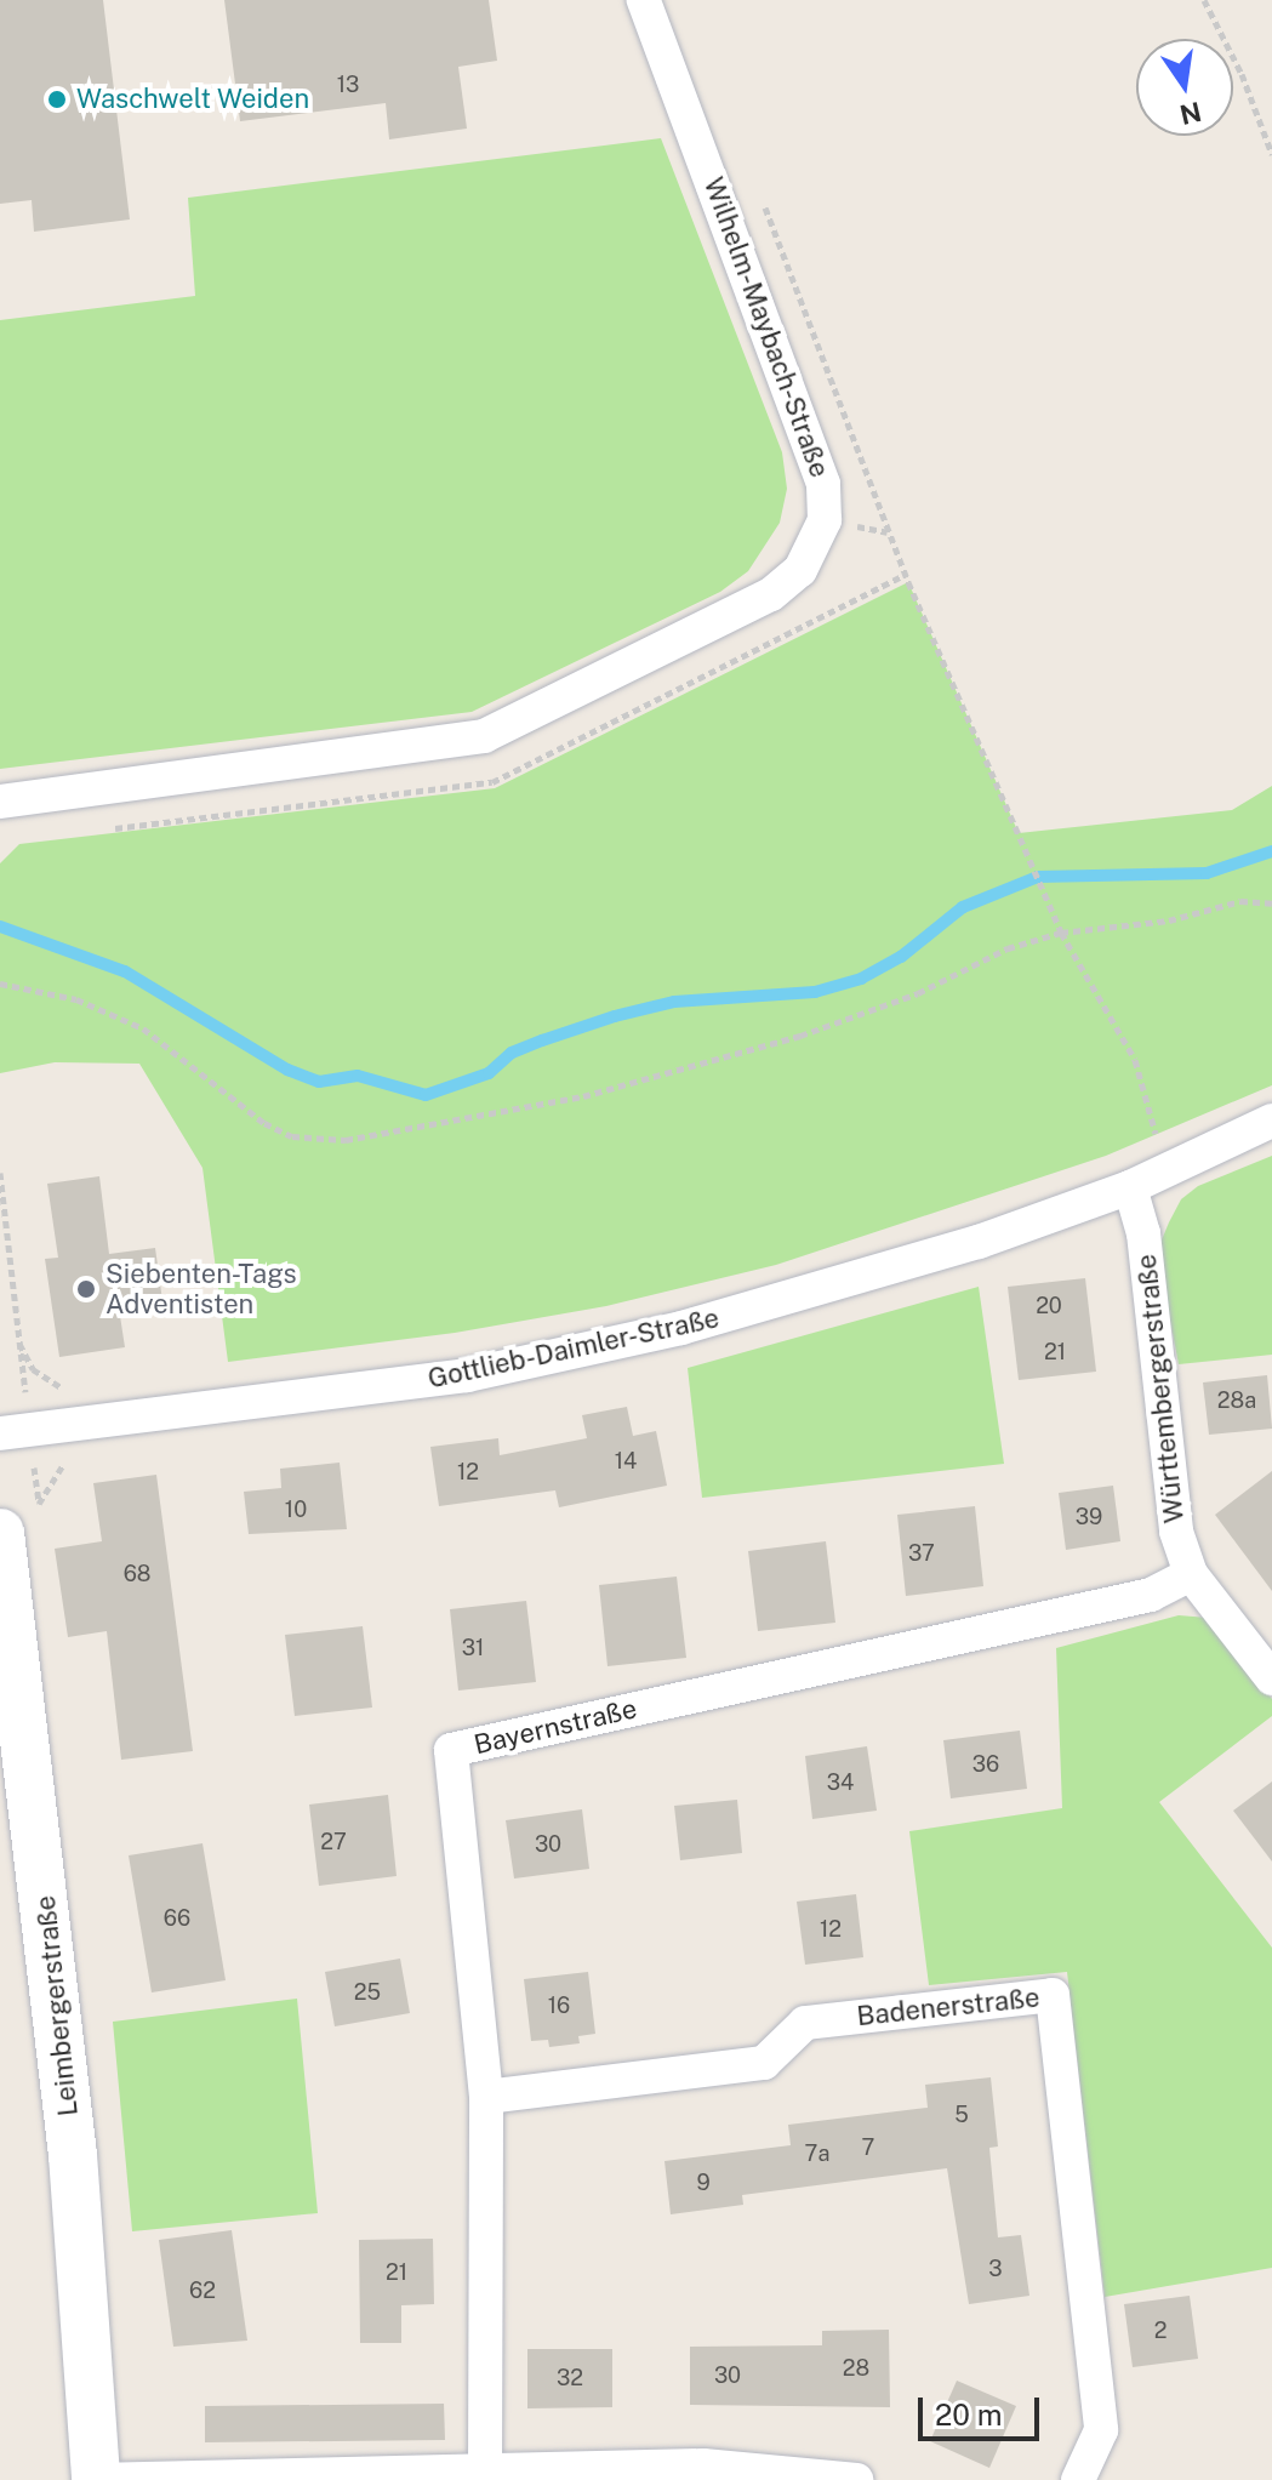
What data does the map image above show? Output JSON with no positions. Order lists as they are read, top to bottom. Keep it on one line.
{"streets":{"street":["Wilhelm-Maybach-Straße","Gottlieb-Daimler-Straße","Württembergerstraße","Bayernstraße","Leimbergerstraße","Badenerstraße"]},"crossings":[["Gottlieb-Daimler-Straße","Württembergerstraße"],["Württembergerstraße","Bayernstraße"],["Bayernstraße","Badenerstraße"]],"places":["Waschwelt Weiden","Siebenten-Tags Adventisten"],"house_numbers":["13","20","21","28a","14","12","10","39","37","68","31","36","34","27","30","66","12","25","16","5","7","7a","9","3","21","62","2","28","30","32"],"scale_bar":"20 m","north":"bottom"}
